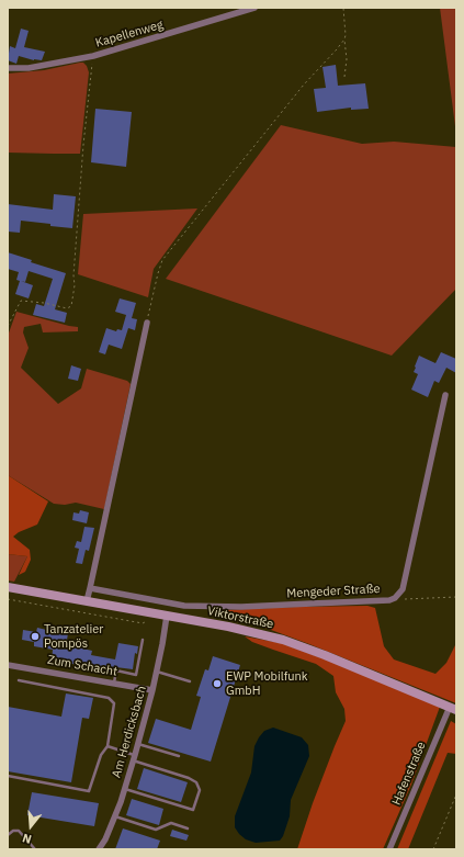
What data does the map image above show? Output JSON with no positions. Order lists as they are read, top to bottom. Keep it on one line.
{"streets":{"main road":["Viktorstraße"],"street":["Kapellenweg","Mengeder Straße","Zum Schacht","Am Herdicksbach","Hafenstraße"]},"crossings":[["Viktorstraße","Am Herdicksbach"],["Viktorstraße","Hafenstraße"],["Zum Schacht","Am Herdicksbach"]],"places":["Tanzatelier Pompös","EWP Mobilfunk GmbH"],"north":"bottom"}
